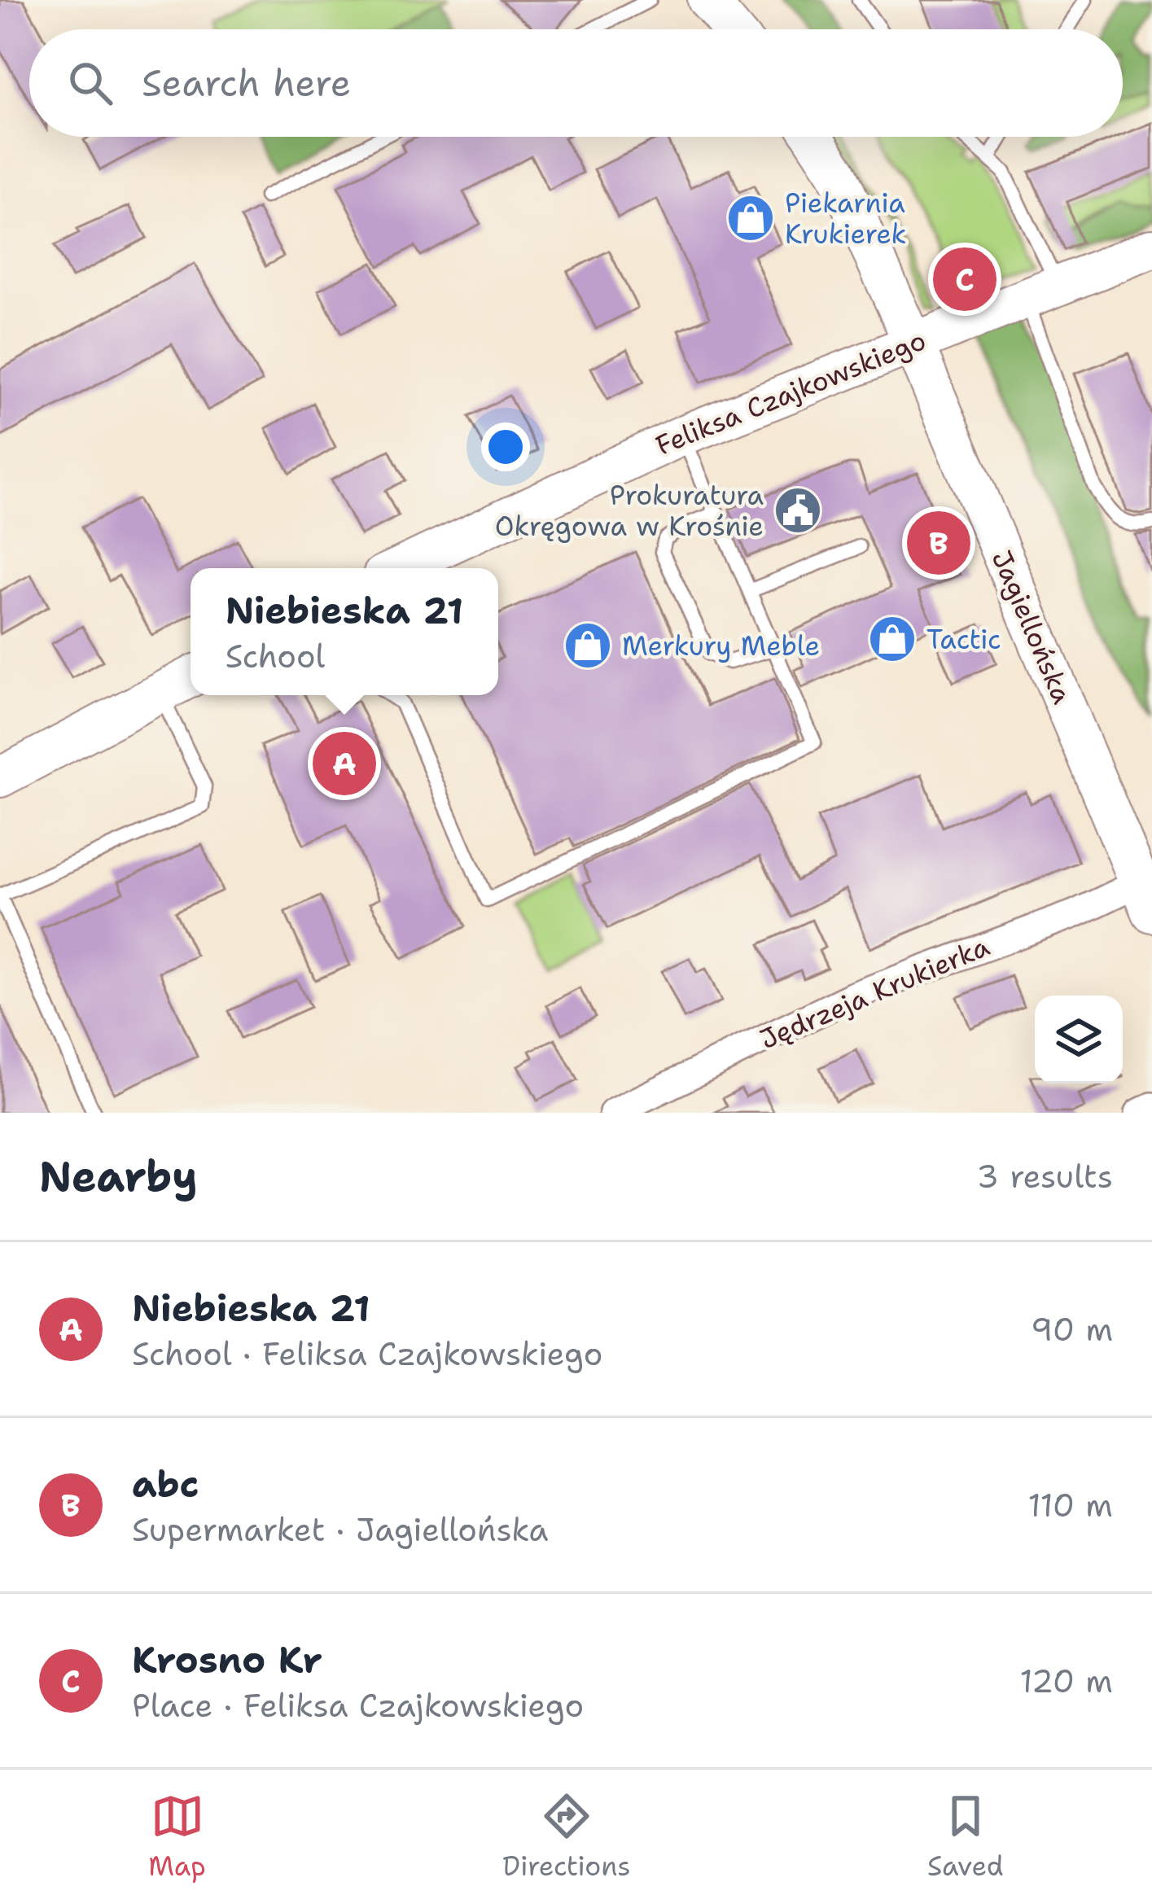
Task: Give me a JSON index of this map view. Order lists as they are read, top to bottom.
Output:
{
  "streets": {
    "street": ["Feliksa Czajkowskiego", "Jagiellońska", "Jędrzeja Krukierka"]
  },
  "crossings": [
    ["Feliksa Czajkowskiego", "Jagiellońska"],
    ["Jagiellońska", "Jędrzeja Krukierka"]
  ],
  "places": {
    "shop": ["Piekarnia Krukierek", "Tactic", "Merkury Meble"],
    "public building": ["Prokuratura Okręgowa w Krośnie"]
  },
  "page": {
    "search": "Search here",
    "pins": ["C", "B", "A"],
    "popup": ["Niebieska 21", "School"],
    "heading": ["Nearby", "3 results"],
    "list": [
      {
        "mark": "A",
        "name": "Niebieska 21",
        "note": "School · Feliksa Czajkowskiego",
        "value": "90 m"
      },
      {
        "mark": "B",
        "name": "abc",
        "note": "Supermarket · Jagiellońska",
        "value": "110 m"
      },
      {
        "mark": "C",
        "name": "Krosno Kr",
        "note": "Place · Feliksa Czajkowskiego",
        "value": "120 m"
      }
    ],
    "nav": ["Map", "Directions", "Saved"]
  }
}
